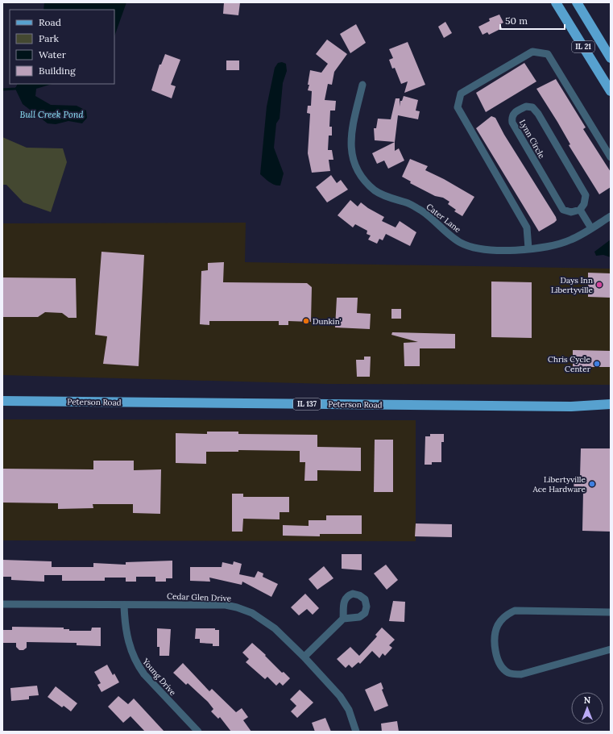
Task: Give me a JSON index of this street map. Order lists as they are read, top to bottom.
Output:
{
  "streets": {
    "main road": ["IL 21", "Peterson Road", "IL 137"],
    "street": [
      "Lynn Circle",
      "Cater Lane",
      "Cedar Glen Drive",
      "Young Drive"
    ]
  },
  "crossings": [
    ["Cedar Glen Drive", "Young Drive"]
  ],
  "water": ["Bull Creek Pond"],
  "places": [
    "Days Inn Libertyville",
    "Dunkin'",
    "Chris Cycle Center",
    "Libertyville Ace Hardware"
  ],
  "legend": [
    "Road",
    "Park",
    "Water",
    "Building"
  ],
  "scale_bar": "50 m",
  "north": "top"
}
